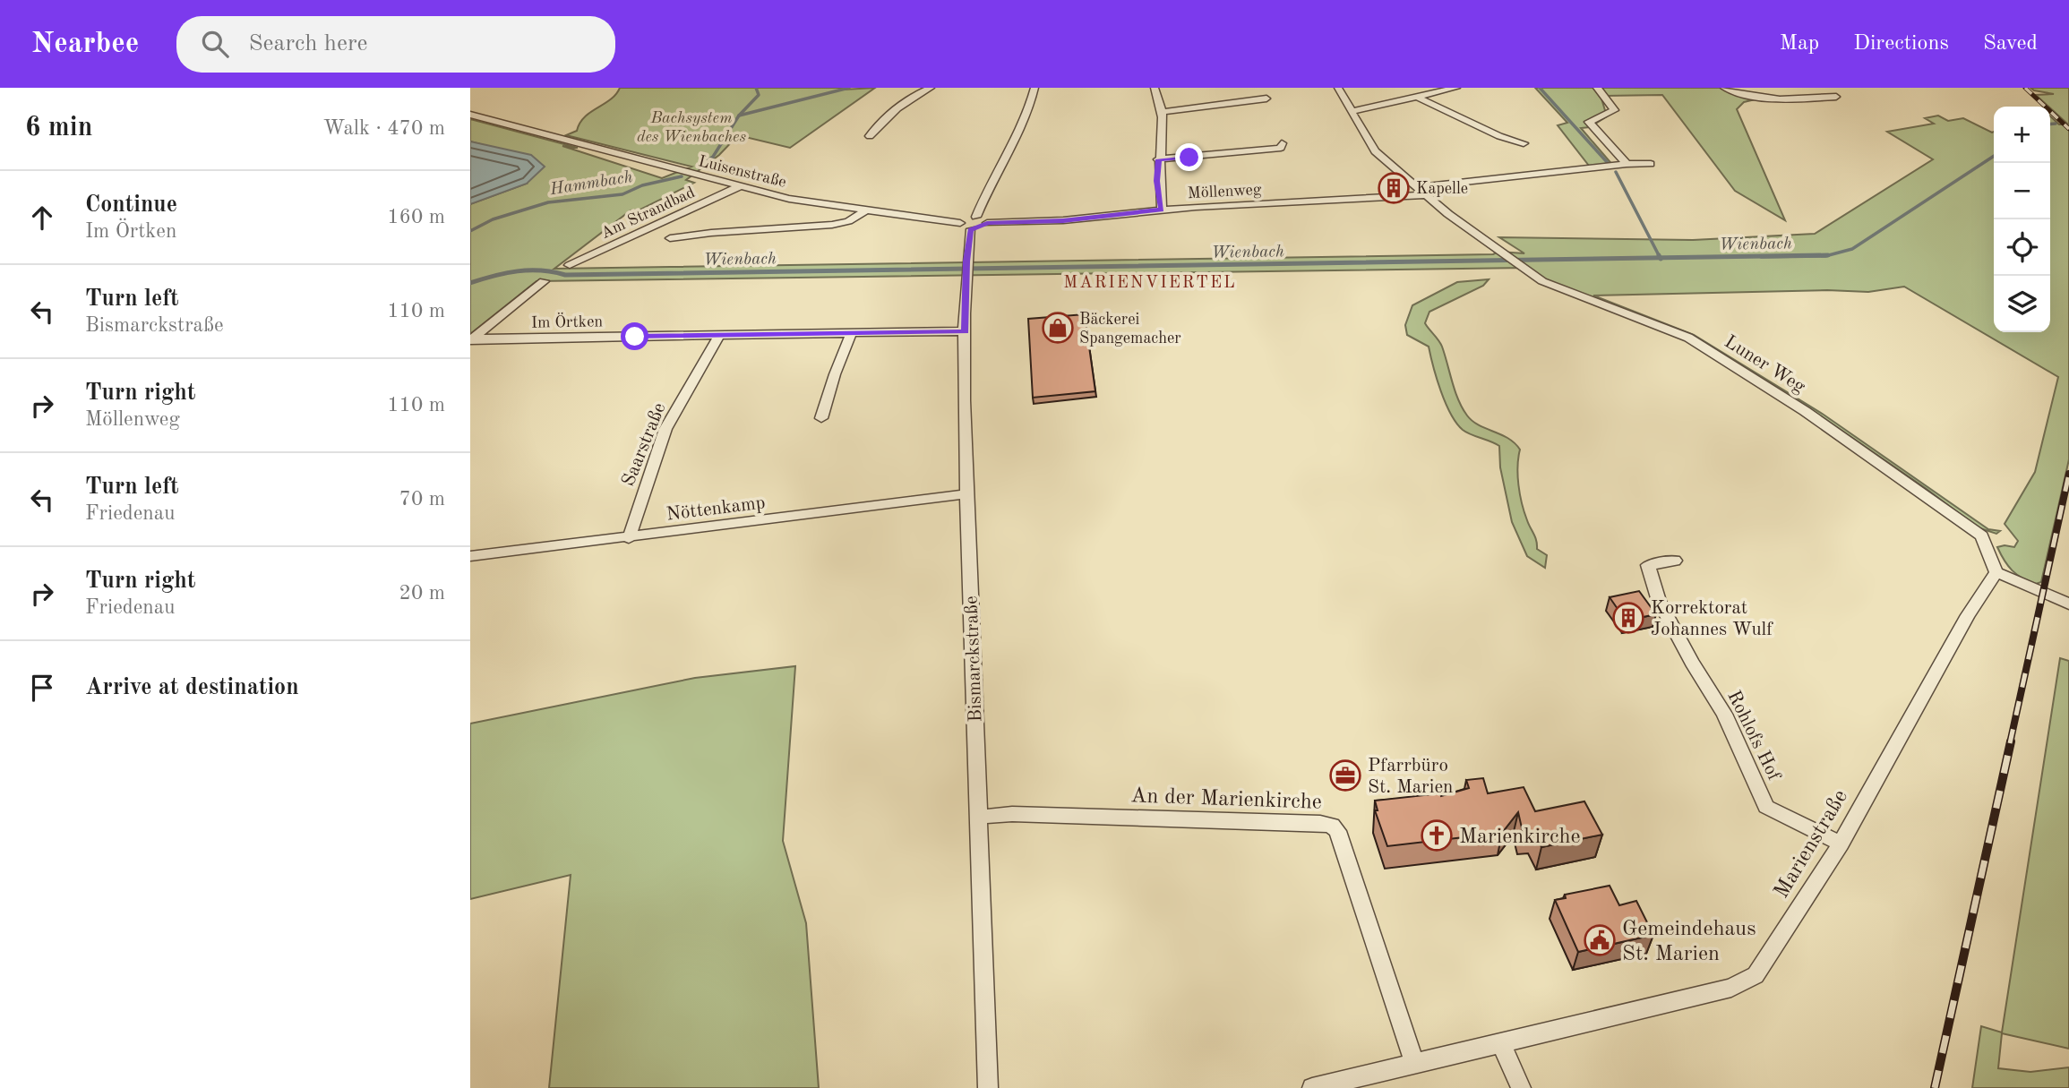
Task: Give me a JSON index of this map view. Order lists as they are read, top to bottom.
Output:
{
  "streets": {
    "street": [
      "Luisenstraße",
      "Möllenweg",
      "Am Strandbad",
      "Im Örtken",
      "Luner Weg",
      "Saarstraße",
      "Nöttenkamp",
      "Bismarckstraße",
      "Rohlofs Hof",
      "An der Marienkirche",
      "Marienstraße"
    ]
  },
  "crossings": [
    ["Luisenstraße", "Am Strandbad"],
    ["Möllenweg", "Luner Weg"],
    ["Im Örtken", "Saarstraße"],
    ["Im Örtken", "Bismarckstraße"],
    ["Luner Weg", "Marienstraße"],
    ["Saarstraße", "Nöttenkamp"],
    ["Nöttenkamp", "Bismarckstraße"],
    ["Bismarckstraße", "An der Marienkirche"],
    ["Rohlofs Hof", "Marienstraße"],
    ["An der Marienkirche", "Marienstraße"]
  ],
  "districts": ["MARIENVIERTEL"],
  "water": ["Hammbach", "Wienbach"],
  "parks": ["Bachsystem des Wienbaches"],
  "places": {
    "building": ["Kapelle", "Korrektorat Johannes Wulf"],
    "shop": ["Bäckerei Spangemacher"],
    "office": ["Pfarrbüro St. Marien"],
    "church": ["Marienkirche"],
    "public building": ["Gemeindehaus St. Marien"]
  },
  "page": {
    "header": "Nearbee",
    "search": "Search here",
    "nav": ["Map", "Directions", "Saved"],
    "heading": ["6 min", "Walk · 470 m"],
    "map_buttons": ["+", "−"],
    "list": [
      ["Continue", "Im Örtken", "160 m"],
      ["Turn left", "Bismarckstraße", "110 m"],
      ["Turn right", "Möllenweg", "110 m"],
      ["Turn left", "Friedenau", "70 m"],
      ["Turn right", "Friedenau", "20 m"],
      "Arrive at destination"
    ]
  }
}
